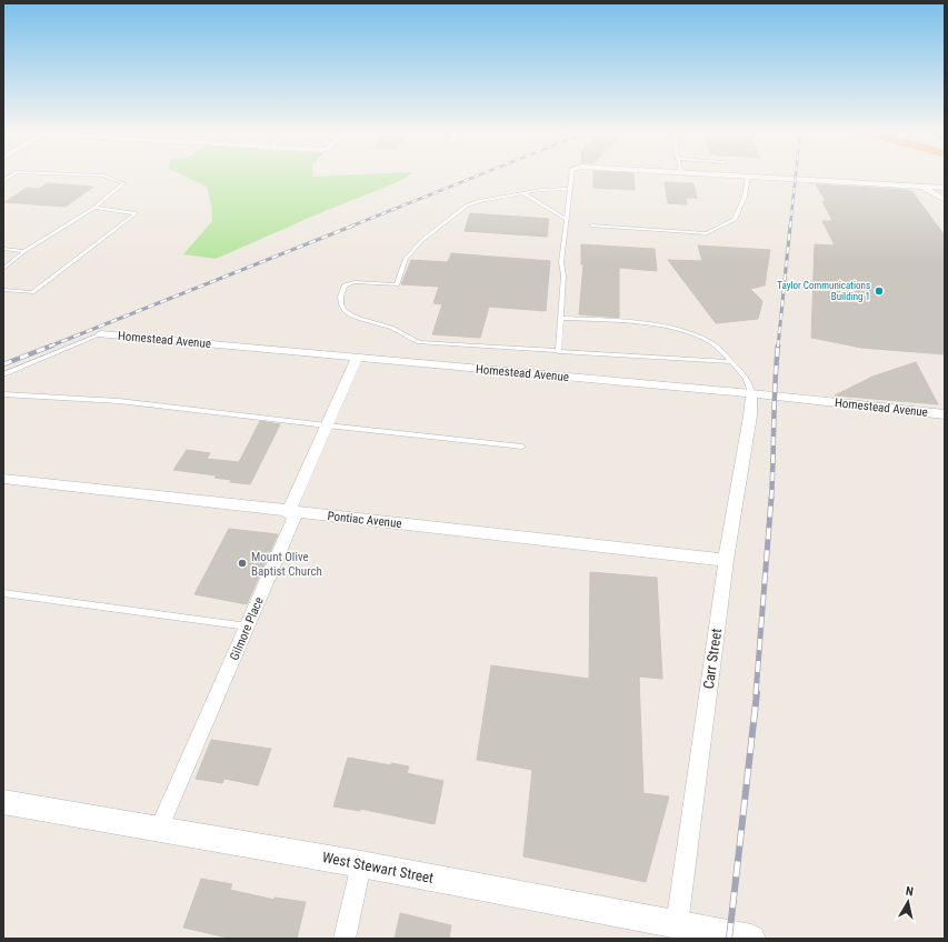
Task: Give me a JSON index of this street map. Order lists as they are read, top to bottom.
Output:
{
  "streets": {
    "street": [
      "Homestead Avenue",
      "Pontiac Avenue",
      "Gilmore Place",
      "Carr Street",
      "West Stewart Street"
    ]
  },
  "crossings": [
    ["Homestead Avenue", "Gilmore Place"],
    ["Homestead Avenue", "Carr Street"],
    ["Pontiac Avenue", "Gilmore Place"],
    ["Pontiac Avenue", "Carr Street"],
    ["Gilmore Place", "West Stewart Street"],
    ["Carr Street", "West Stewart Street"]
  ],
  "places": ["Taylor Communications Building 1", "Mount Olive Baptist Church"],
  "north": "top"
}
